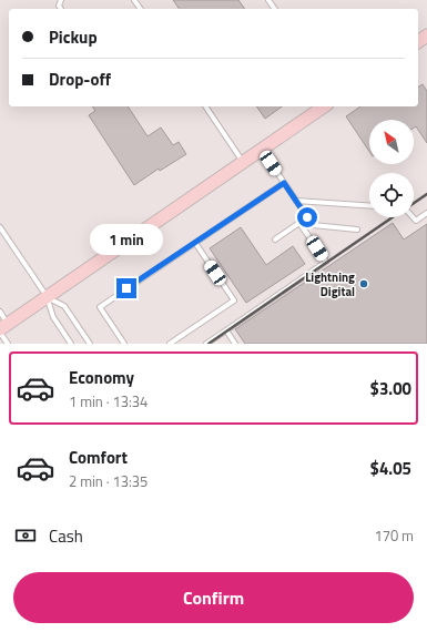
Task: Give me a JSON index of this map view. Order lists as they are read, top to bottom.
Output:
{
  "places": ["Lightning Digital"],
  "north": "top left",
  "page": {
    "banner": ["Pickup", "Drop-off"],
    "bubble": "1 min",
    "list": [
      {
        "name": "Economy",
        "note": "1 min · 13:34",
        "value": "$3.00"
      },
      {
        "name": "Comfort",
        "note": "2 min · 13:35",
        "value": "$4.05"
      }
    ],
    "pay": ["Cash", "170 m"],
    "buttons": "Confirm"
  }
}
